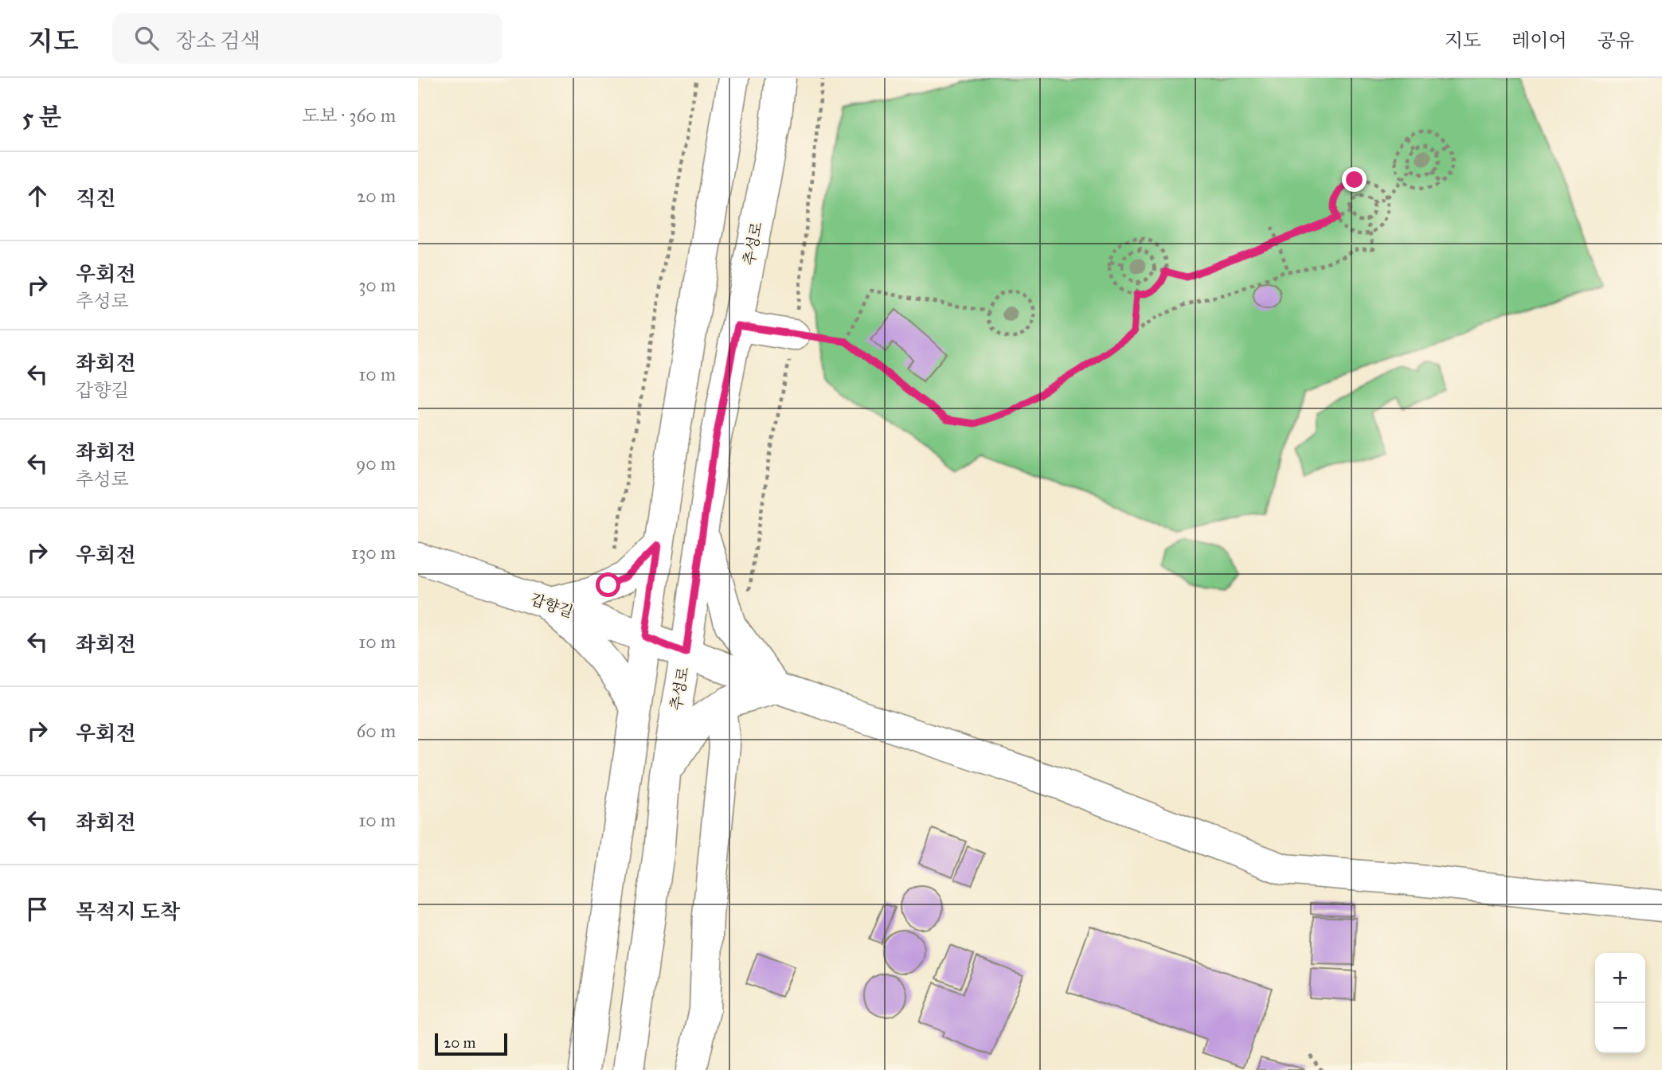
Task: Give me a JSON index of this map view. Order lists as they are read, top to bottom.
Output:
{
  "streets": {
    "main road": ["추성로", "갑향길"]
  },
  "crossings": [
    ["추성로", "갑향길"]
  ],
  "scale_bar": "20 m",
  "page": {
    "header": "지도",
    "search": "장소 검색",
    "nav": ["지도", "레이어", "공유"],
    "heading": ["5 분", "도보 · 360 m"],
    "list": [
      ["직진", "20 m"],
      ["우회전", "추성로", "30 m"],
      ["좌회전", "갑향길", "10 m"],
      ["좌회전", "추성로", "90 m"],
      ["우회전", "130 m"],
      ["좌회전", "10 m"],
      ["우회전", "60 m"],
      ["좌회전", "10 m"],
      "목적지 도착"
    ],
    "map_buttons": ["+", "−"],
    "scale": "20 m"
  }
}
